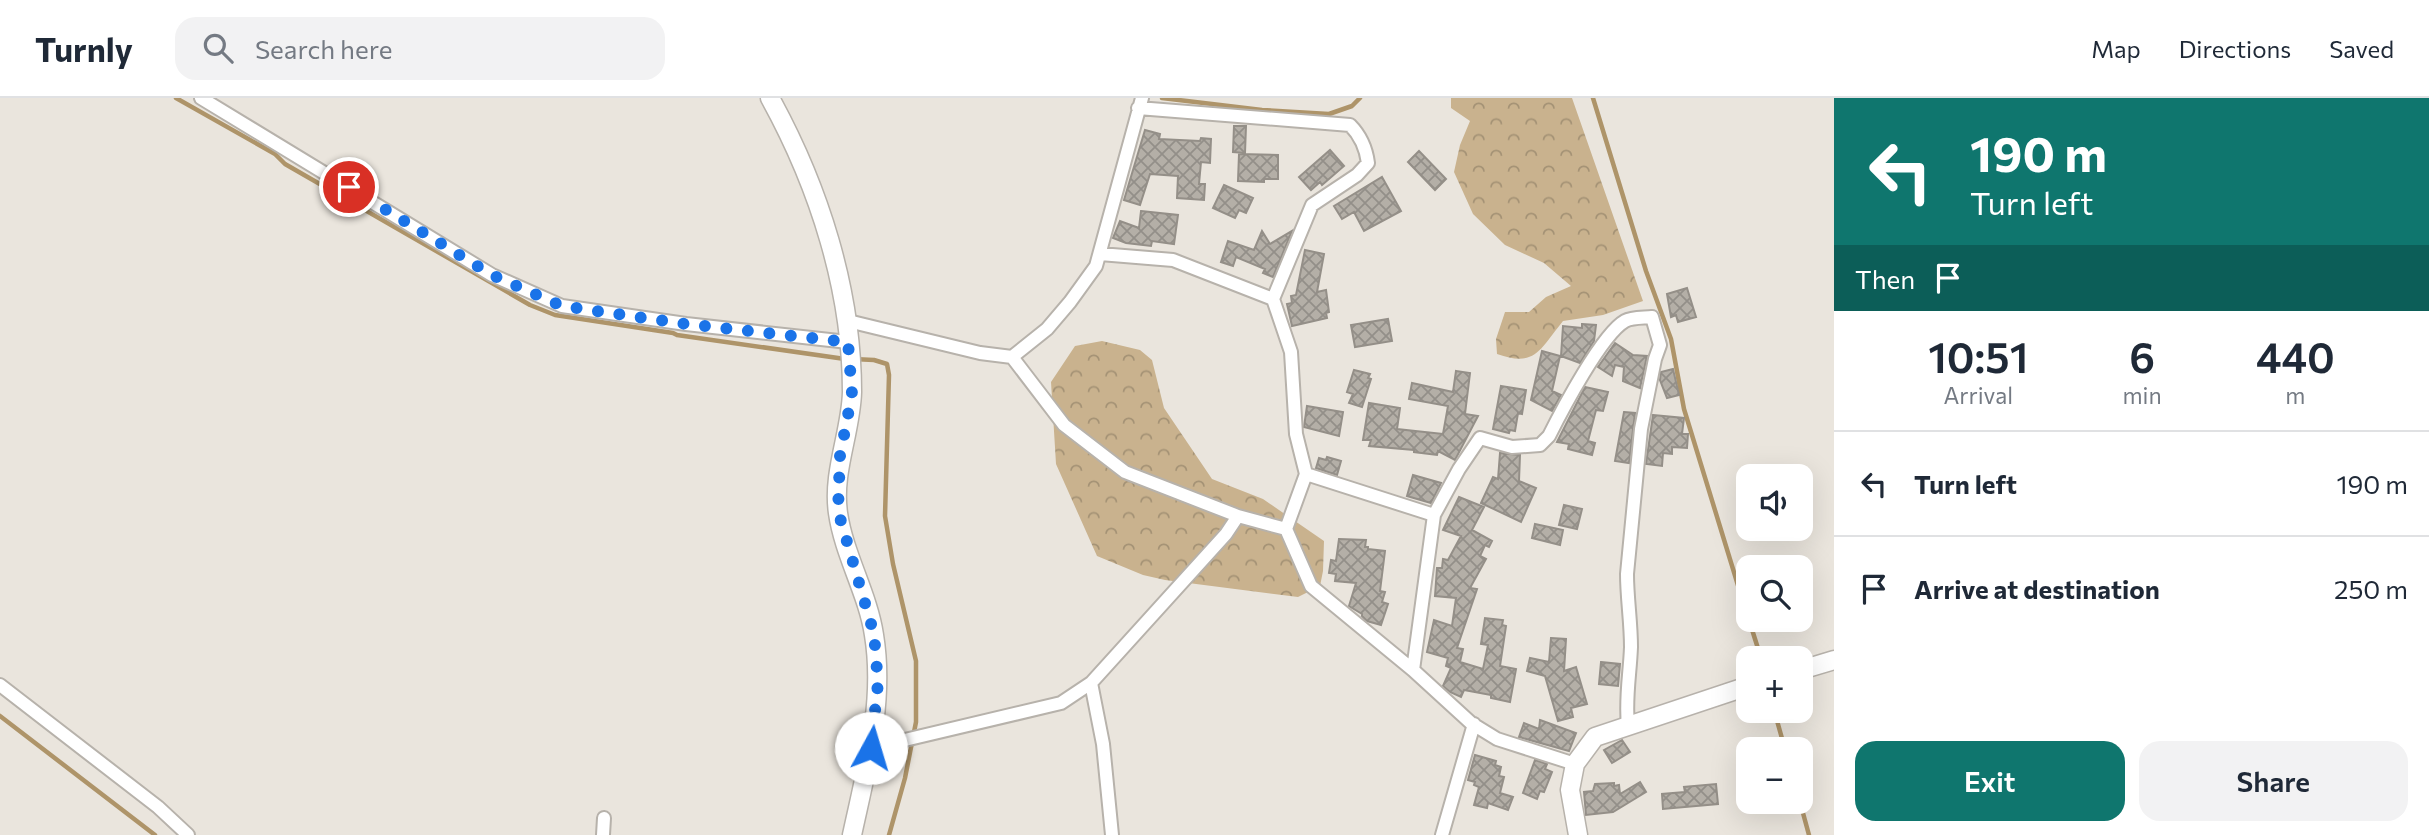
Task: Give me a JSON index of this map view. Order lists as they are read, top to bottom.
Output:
{
  "page": {
    "header": "Turnly",
    "search": "Search here",
    "nav": ["Map", "Directions", "Saved"],
    "turn": ["190 m", "Turn left"],
    "then": "Then",
    "eta": [
      "10:51",
      "Arrival",
      "6",
      "min",
      "440",
      "m"
    ],
    "list": [
      {
        "name": "Turn left",
        "value": "190 m"
      },
      {
        "name": "Arrive at destination",
        "value": "250 m"
      }
    ],
    "map_buttons": ["+", "−"],
    "buttons": ["Exit", "Share"]
  }
}
